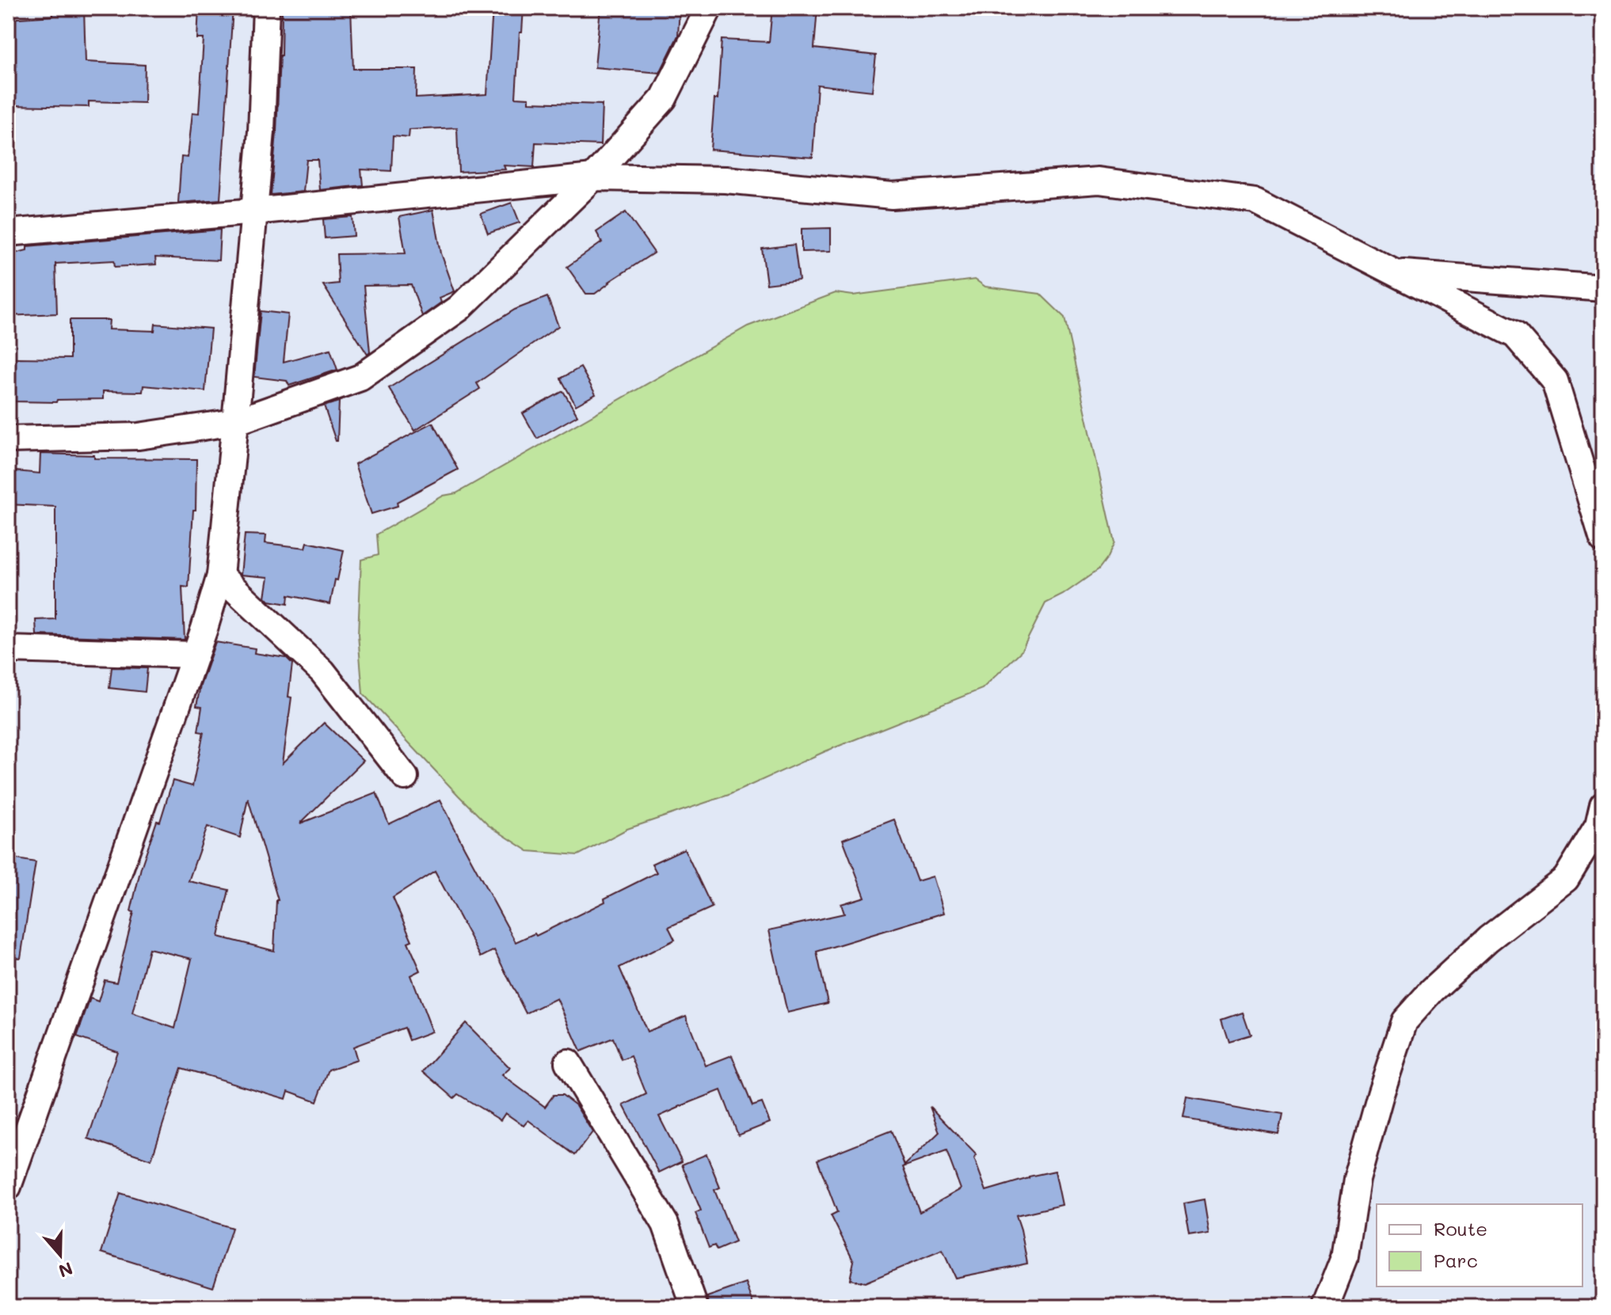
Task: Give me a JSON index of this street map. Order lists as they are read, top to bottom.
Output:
{
  "legend": ["Route", "Parc"],
  "north": "bottom"
}
